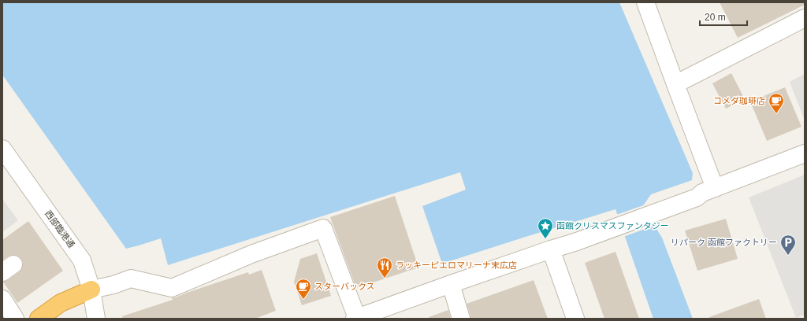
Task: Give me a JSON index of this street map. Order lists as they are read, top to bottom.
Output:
{
  "streets": {
    "street": ["西部臨港通"]
  },
  "places": {
    "cafe": ["コメダ珈琲店", "スターバックス"],
    "place": ["函館クリスマスファンタジー"],
    "parking": ["リパーク 函館ファクトリー"],
    "restaurant": ["ラッキーピエロマリーナ末広店"]
  },
  "scale_bar": "20 m"
}
